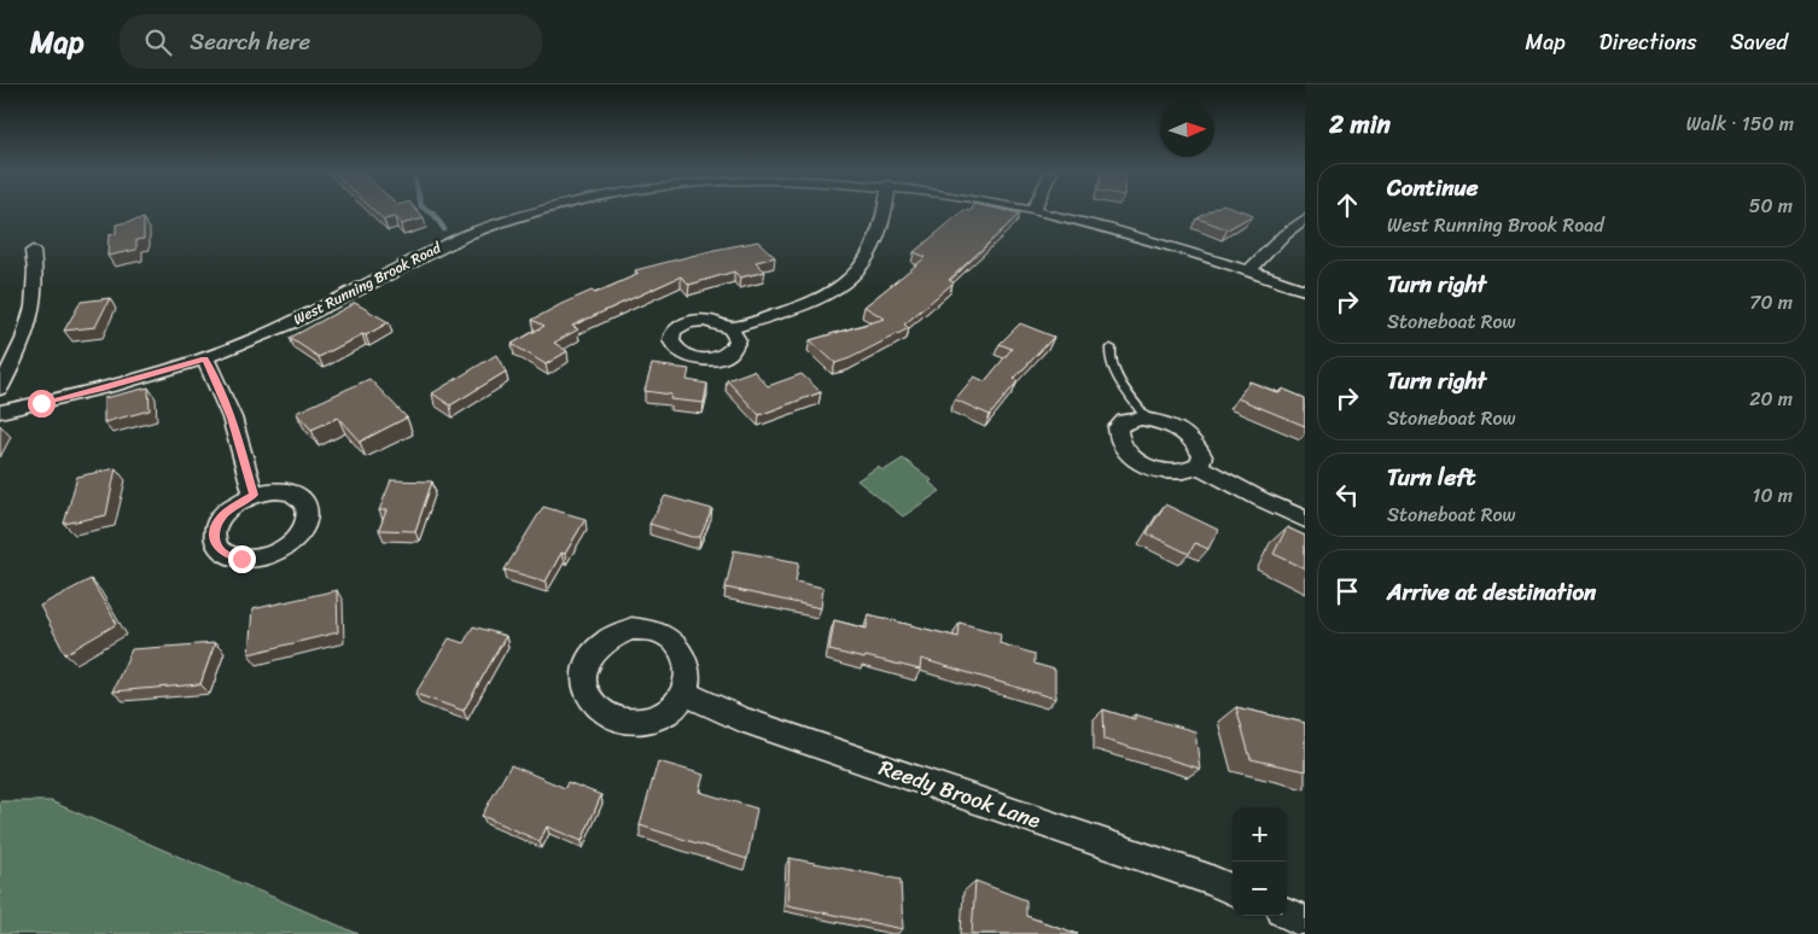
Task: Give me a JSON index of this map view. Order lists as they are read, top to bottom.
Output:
{
  "streets": {
    "street": ["West Running Brook Road", "Reedy Brook Lane"]
  },
  "north": "right",
  "page": {
    "header": "Map",
    "search": "Search here",
    "nav": ["Map", "Directions", "Saved"],
    "heading": ["2 min", "Walk · 150 m"],
    "list": [
      ["Continue", "West Running Brook Road", "50 m"],
      ["Turn right", "Stoneboat Row", "70 m"],
      ["Turn right", "Stoneboat Row", "20 m"],
      ["Turn left", "Stoneboat Row", "10 m"],
      "Arrive at destination"
    ],
    "map_buttons": ["+", "−"]
  }
}
